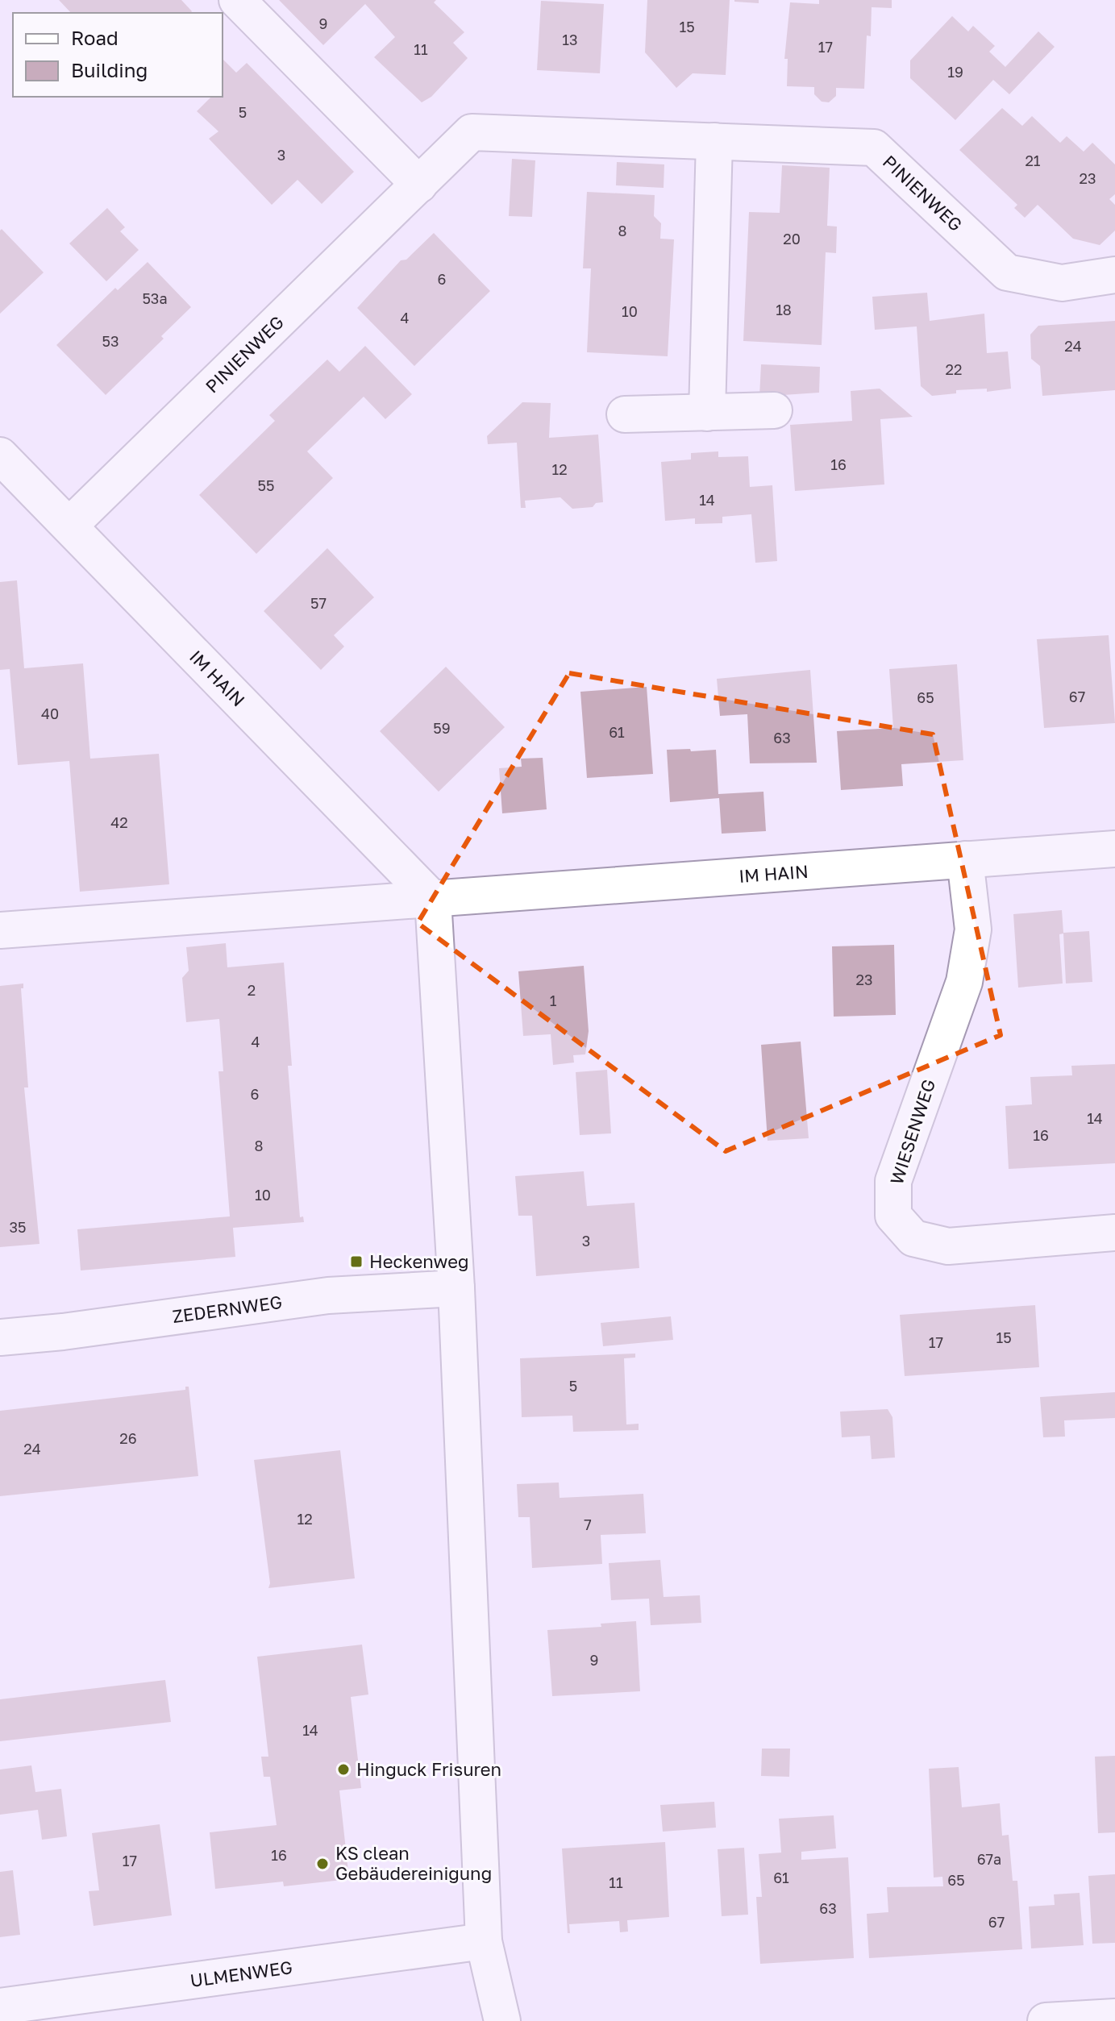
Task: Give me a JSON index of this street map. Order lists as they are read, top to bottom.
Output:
{
  "streets": {
    "street": [
      "PINIENWEG",
      "IM HAIN",
      "WIESENWEG",
      "ZEDERNWEG",
      "ULMENWEG"
    ]
  },
  "crossings": [
    ["PINIENWEG", "IM HAIN"],
    ["IM HAIN", "WIESENWEG"]
  ],
  "places": {
    "transit": ["Heckenweg"],
    "other": ["Hinguck Frisuren", "KS clean Gebäudereinigung"]
  },
  "house_numbers": [
    "9",
    "15",
    "13",
    "17",
    "11",
    "19",
    "5",
    "3",
    "21",
    "23",
    "8",
    "20",
    "6",
    "53a",
    "18",
    "10",
    "4",
    "53",
    "24",
    "22",
    "16",
    "12",
    "55",
    "14",
    "57",
    "67",
    "65",
    "40",
    "59",
    "61",
    "63",
    "42",
    "23",
    "2",
    "1",
    "4",
    "6",
    "14",
    "16",
    "8",
    "10",
    "35",
    "3",
    "15",
    "17",
    "5",
    "26",
    "24",
    "12",
    "7",
    "9",
    "14",
    "16",
    "67a",
    "17",
    "61",
    "65",
    "11",
    "63",
    "67"
  ],
  "legend": ["Road", "Building"]
}
